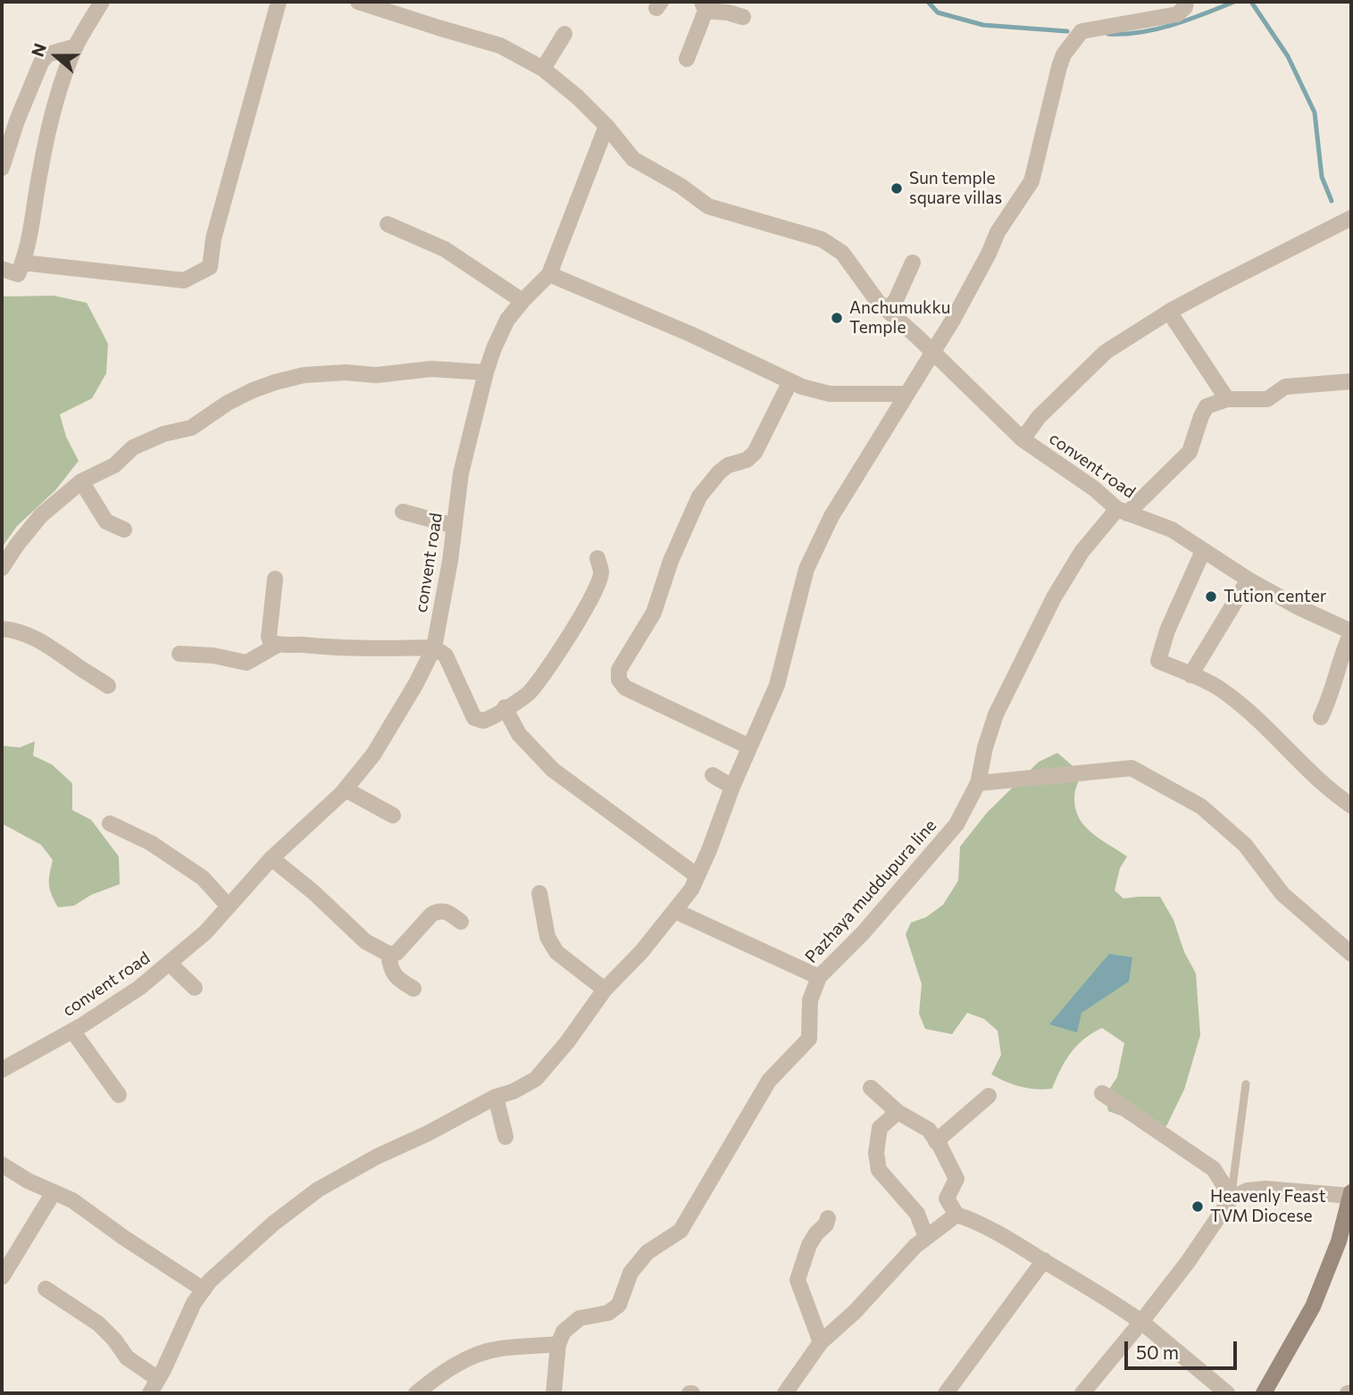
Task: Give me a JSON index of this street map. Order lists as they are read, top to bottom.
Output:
{
  "streets": {
    "street": ["convent road", "Pazhaya muddupura line"]
  },
  "crossings": [
    ["convent road", "Pazhaya muddupura line"]
  ],
  "places": [
    "Sun temple square villas",
    "Anchumukku Temple",
    "Tution center",
    "Heavenly Feast TVM Diocese"
  ],
  "scale_bar": "50 m",
  "north": "left"
}
